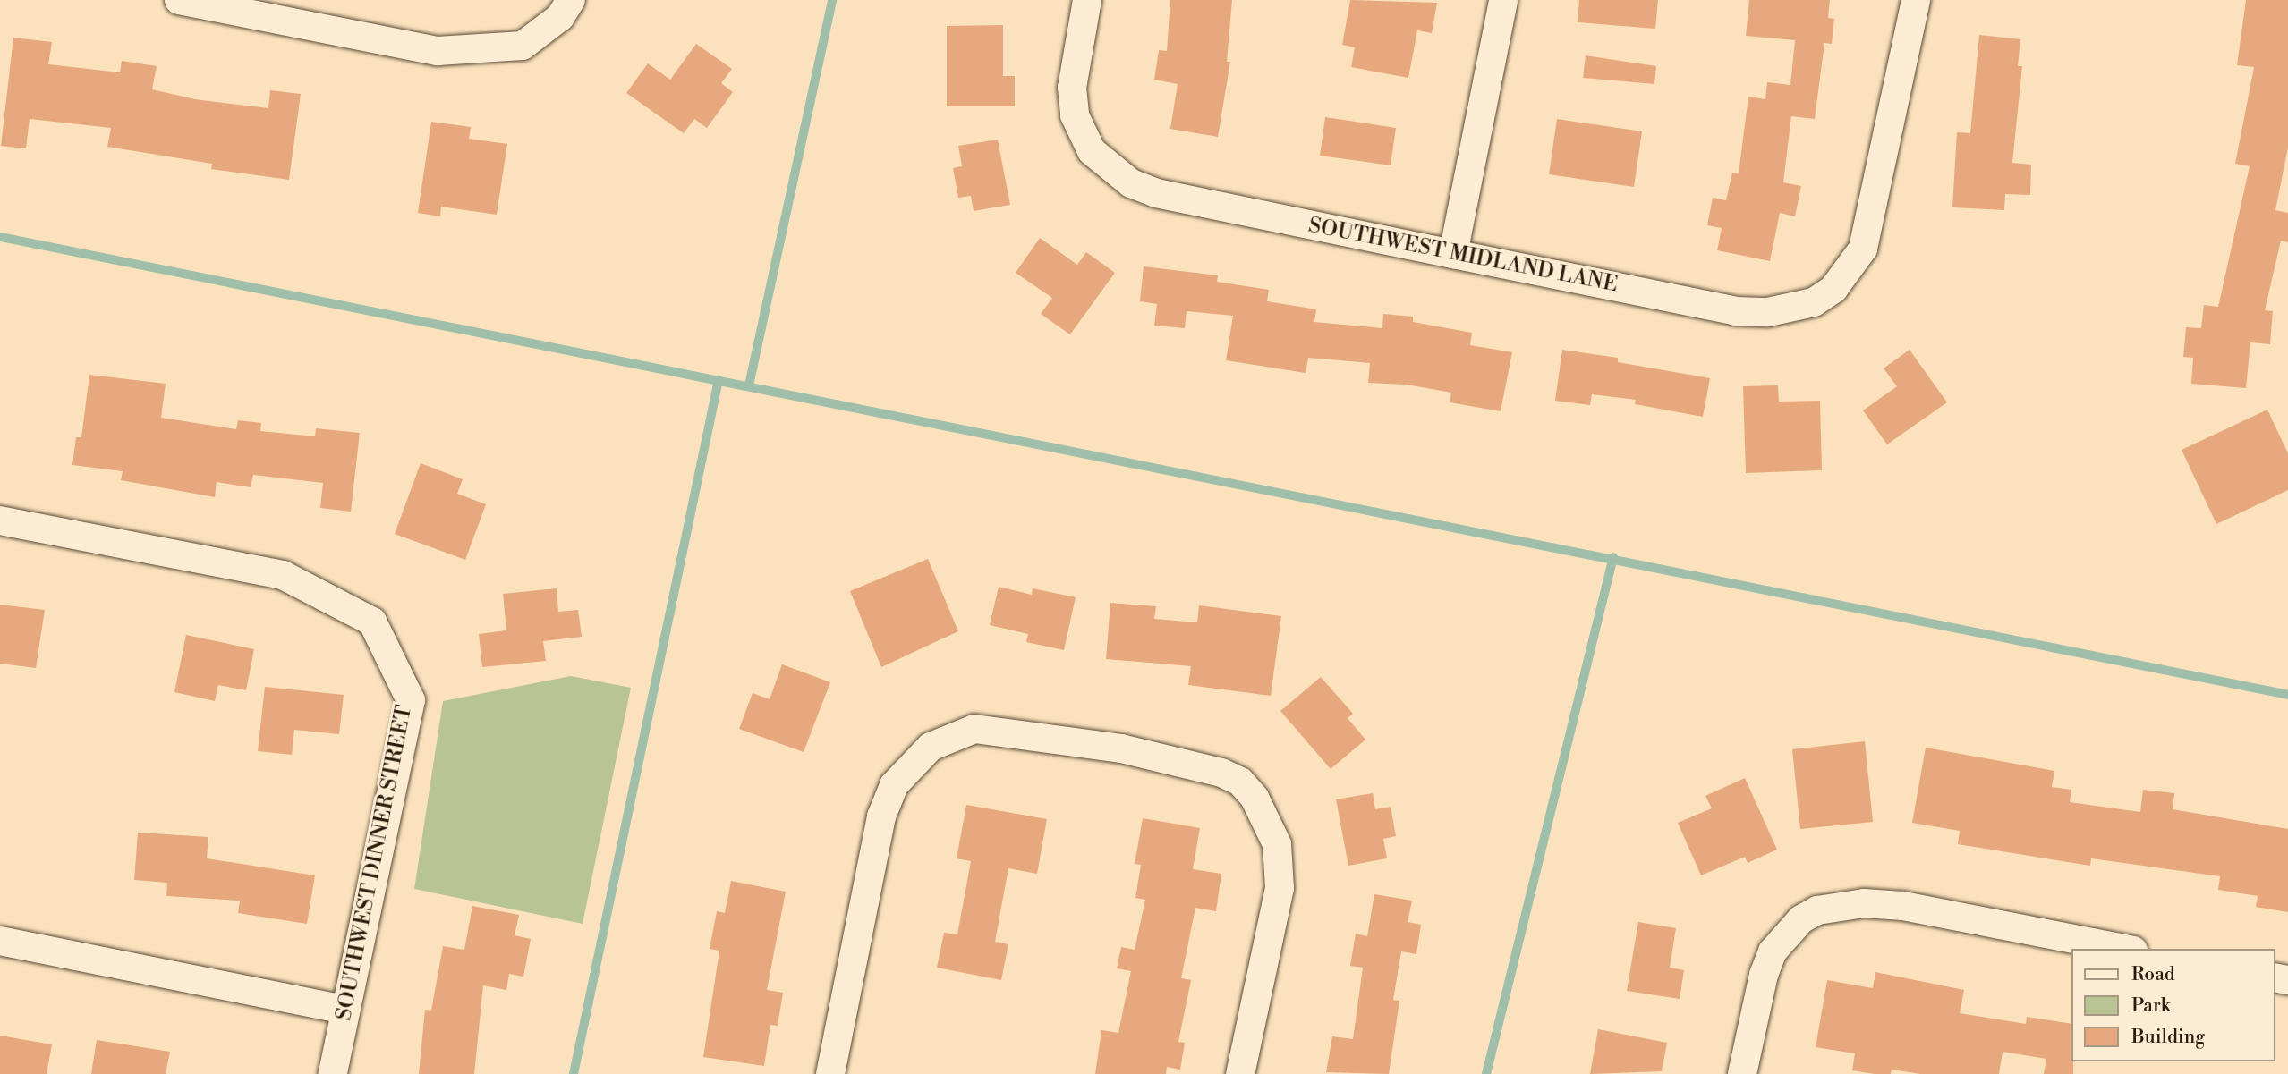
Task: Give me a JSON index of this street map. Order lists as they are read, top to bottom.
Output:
{
  "streets": {
    "street": ["SOUTHWEST MIDLAND LANE", "SOUTHWEST DINNER STREET"]
  },
  "legend": ["Road", "Park", "Building"]
}
